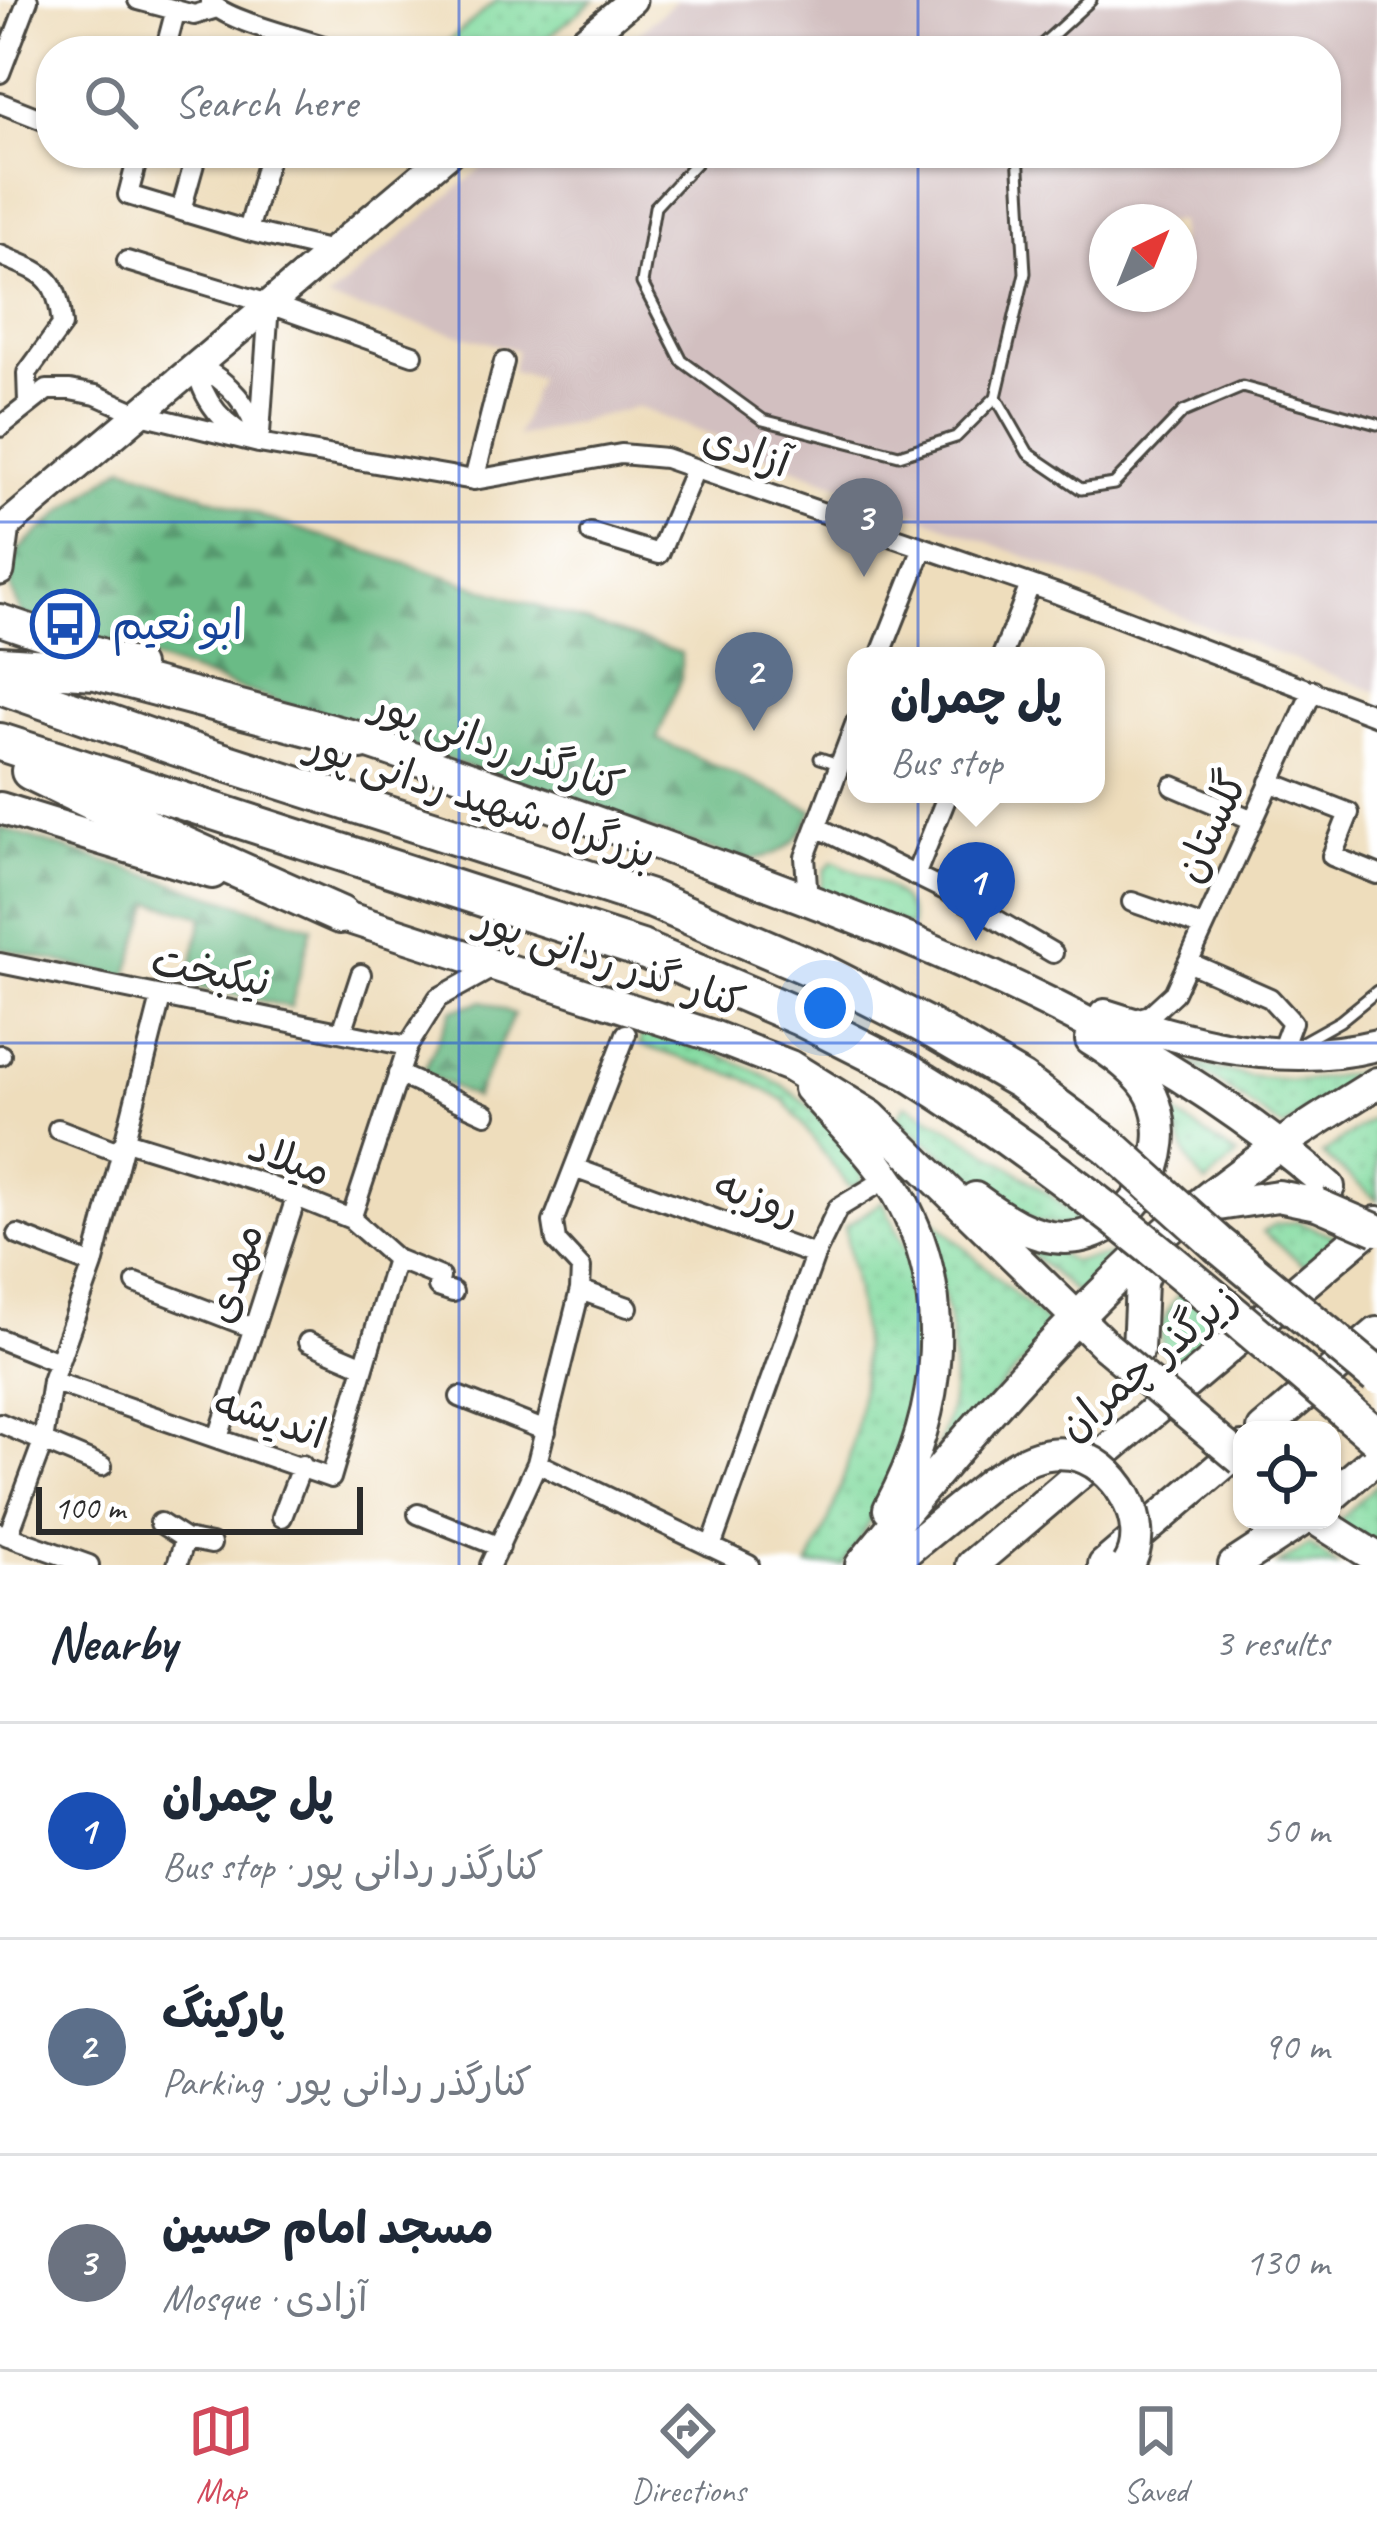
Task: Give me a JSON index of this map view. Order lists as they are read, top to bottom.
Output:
{
  "streets": {
    "highway": ["بزرگراه شهید ردانی پور"],
    "main road": ["کنارگذر ردانی پور", "کنار گذر ردانی پور", "زیرگذر چمران"],
    "street": [
      "آزادی",
      "گلستان",
      "نیکبخت",
      "میلاد",
      "روزبه",
      "مهدی",
      "اندیشه"
    ]
  },
  "crossings": [
    ["آزادی", "گلستان"],
    ["کنار گذر ردانی پور", "میلاد"],
    ["نیکبخت", "میلاد"],
    ["میلاد", "مهدی"],
    ["مهدی", "اندیشه"]
  ],
  "places": {
    "bus stop": ["ابو نعیم"]
  },
  "scale_bar": "100 m",
  "north": "top right",
  "page": {
    "search": "Search here",
    "pins": ["3", "2", "1"],
    "popup": ["پل چمران", "Bus stop"],
    "scale": "100 m",
    "heading": ["Nearby", "3 results"],
    "list": [
      {
        "mark": "1",
        "name": "پل چمران",
        "note": "Bus stop · کنارگذر ردانی پور",
        "value": "50 m"
      },
      {
        "mark": "2",
        "name": "پارکینگ",
        "note": "Parking · کنارگذر ردانی پور",
        "value": "90 m"
      },
      {
        "mark": "3",
        "name": "مسجد امام حسین",
        "note": "Mosque · آزادی",
        "value": "130 m"
      }
    ],
    "nav": ["Map", "Directions", "Saved"]
  }
}
